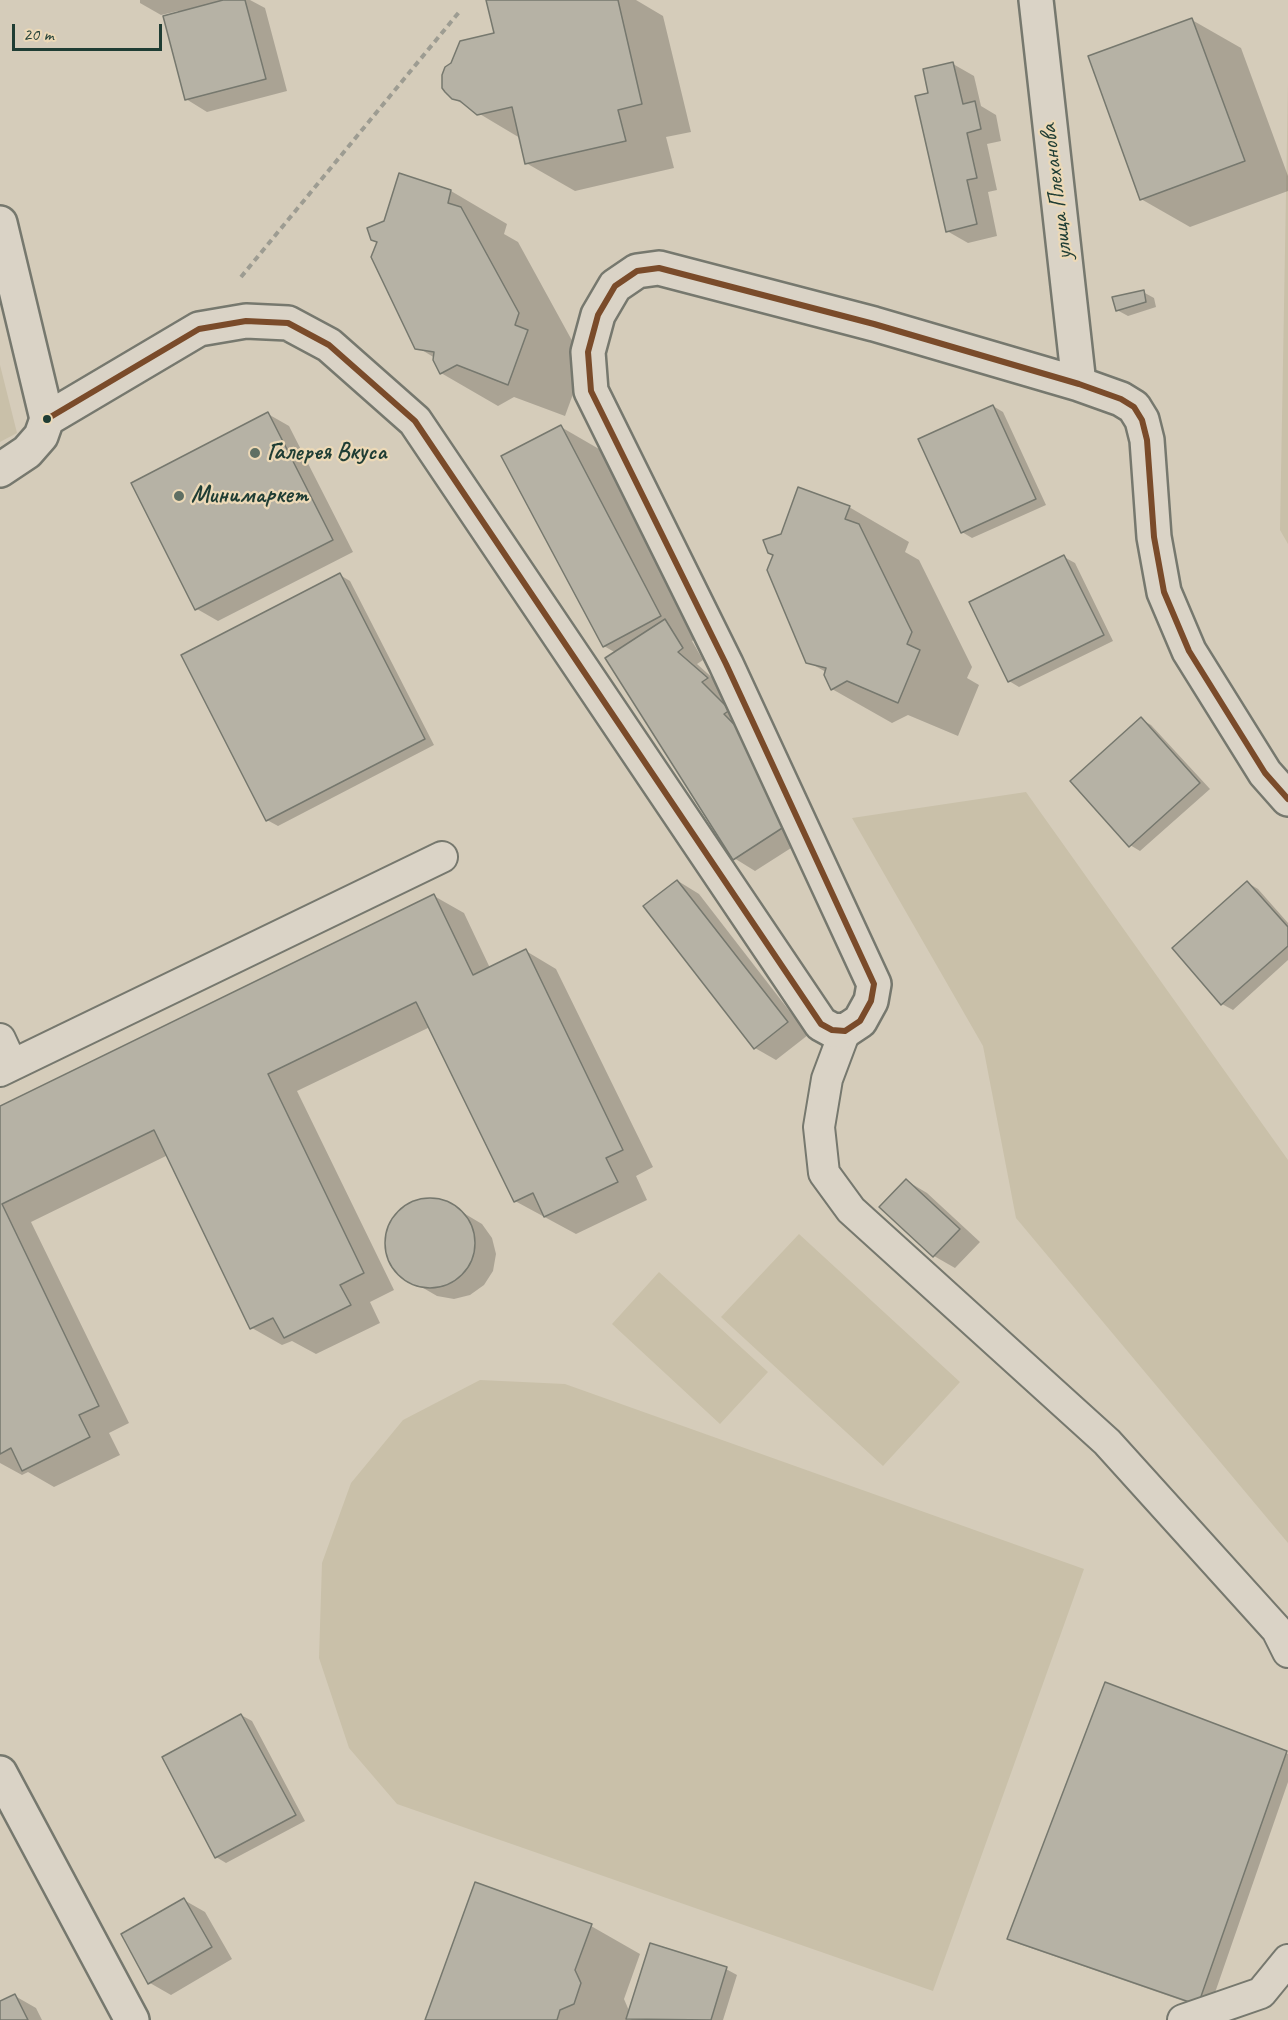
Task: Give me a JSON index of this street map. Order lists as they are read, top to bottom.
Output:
{
  "streets": {
    "street": ["улица Плеханова"]
  },
  "places": ["Галерея Вкуса", "Минимаркет"],
  "scale_bar": "20 m"
}
